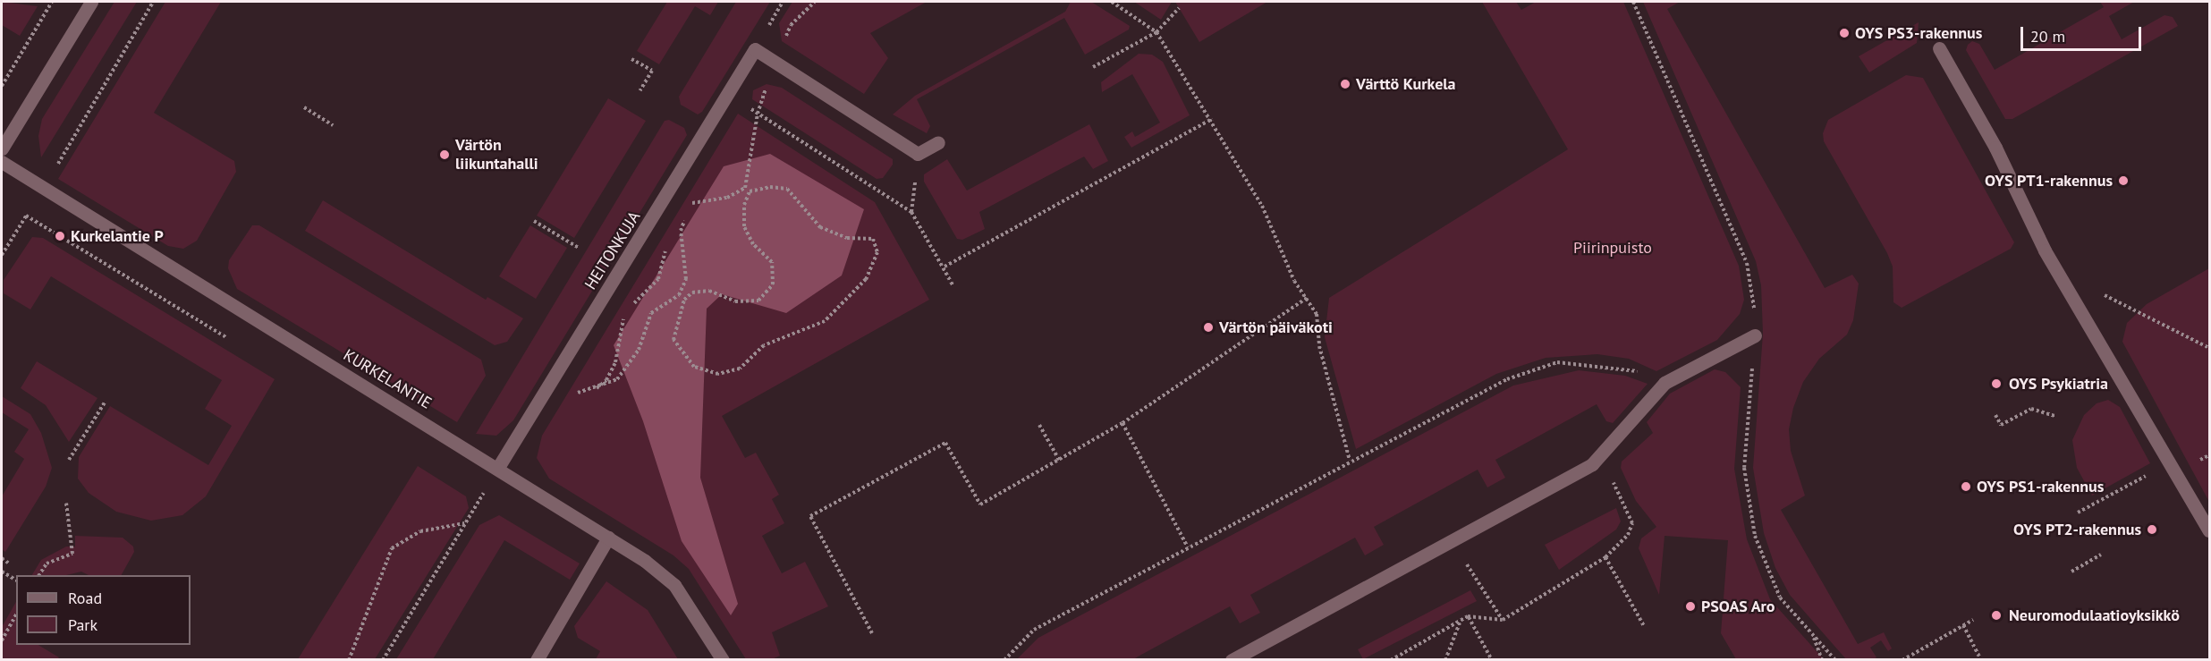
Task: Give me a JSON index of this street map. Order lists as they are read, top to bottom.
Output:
{
  "streets": {
    "street": ["HEITONKUJA", "KURKELANTIE"]
  },
  "crossings": [
    ["HEITONKUJA", "KURKELANTIE"]
  ],
  "parks": ["Piirinpuisto"],
  "places": [
    "OYS PS3-rakennus",
    "Värttö Kurkela",
    "Värtön liikuntahalli",
    "OYS PT1-rakennus",
    "Kurkelantie P",
    "Värtön päiväkoti",
    "OYS Psykiatria",
    "OYS PS1-rakennus",
    "OYS PT2-rakennus",
    "PSOAS Aro",
    "Neuromodulaatioyksikkö"
  ],
  "legend": ["Road", "Park"],
  "scale_bar": "20 m"
}
